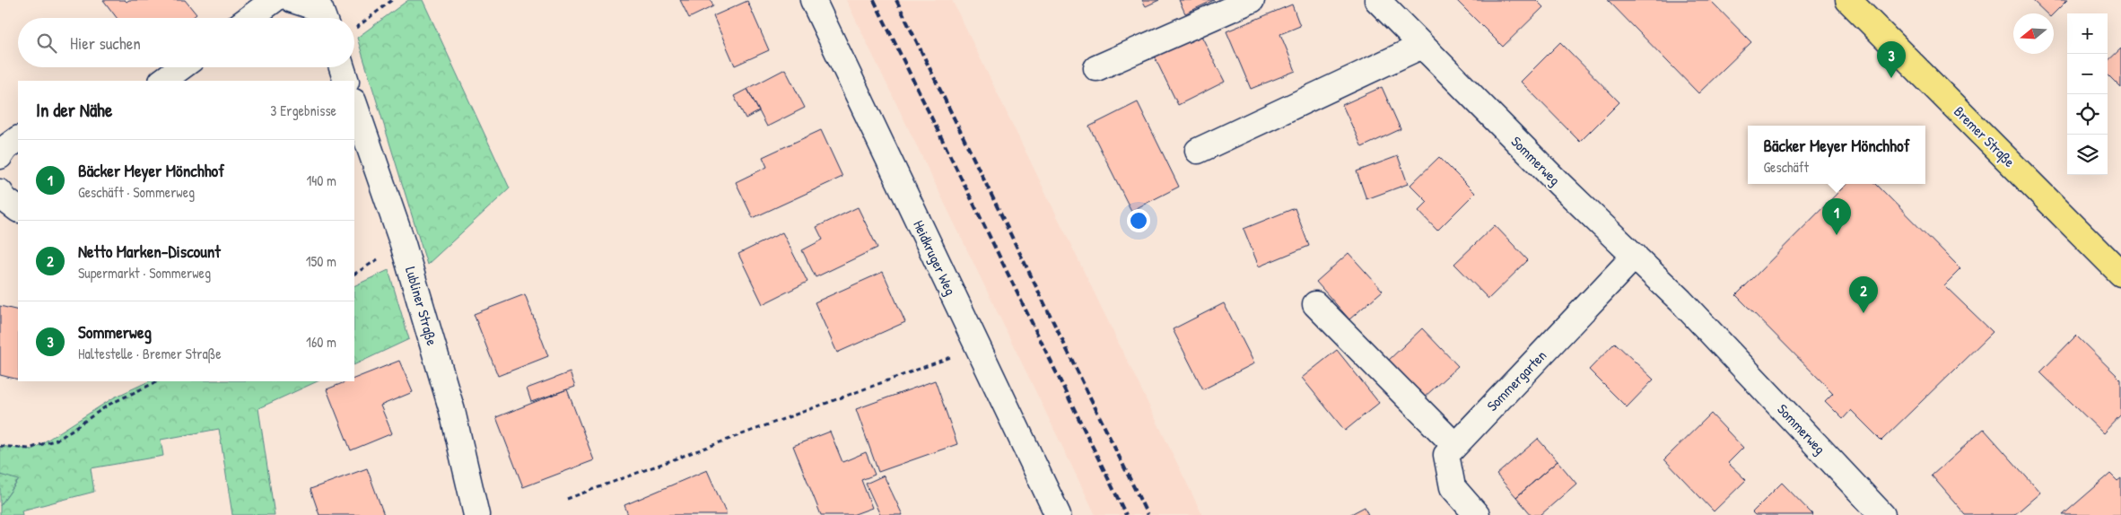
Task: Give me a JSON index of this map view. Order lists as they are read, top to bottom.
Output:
{
  "streets": {
    "main road": ["Bremer Straße"],
    "street": [
      "Sommerweg",
      "Heidkruger Weg",
      "Lubliner Straße",
      "Sommergarten"
    ]
  },
  "crossings": [
    ["Sommerweg", "Sommergarten"]
  ],
  "north": "left",
  "page": {
    "map_buttons": ["+", "−"],
    "search": "Hier suchen",
    "pins": ["3", "1", "2"],
    "heading": ["In der Nähe", "3 Ergebnisse"],
    "popup": ["Bäcker Meyer Mönchhof", "Geschäft"],
    "list": [
      {
        "mark": "1",
        "name": "Bäcker Meyer Mönchhof",
        "note": "Geschäft · Sommerweg",
        "value": "140 m"
      },
      {
        "mark": "2",
        "name": "Netto Marken-Discount",
        "note": "Supermarkt · Sommerweg",
        "value": "150 m"
      },
      {
        "mark": "3",
        "name": "Sommerweg",
        "note": "Haltestelle · Bremer Straße",
        "value": "160 m"
      }
    ]
  }
}
